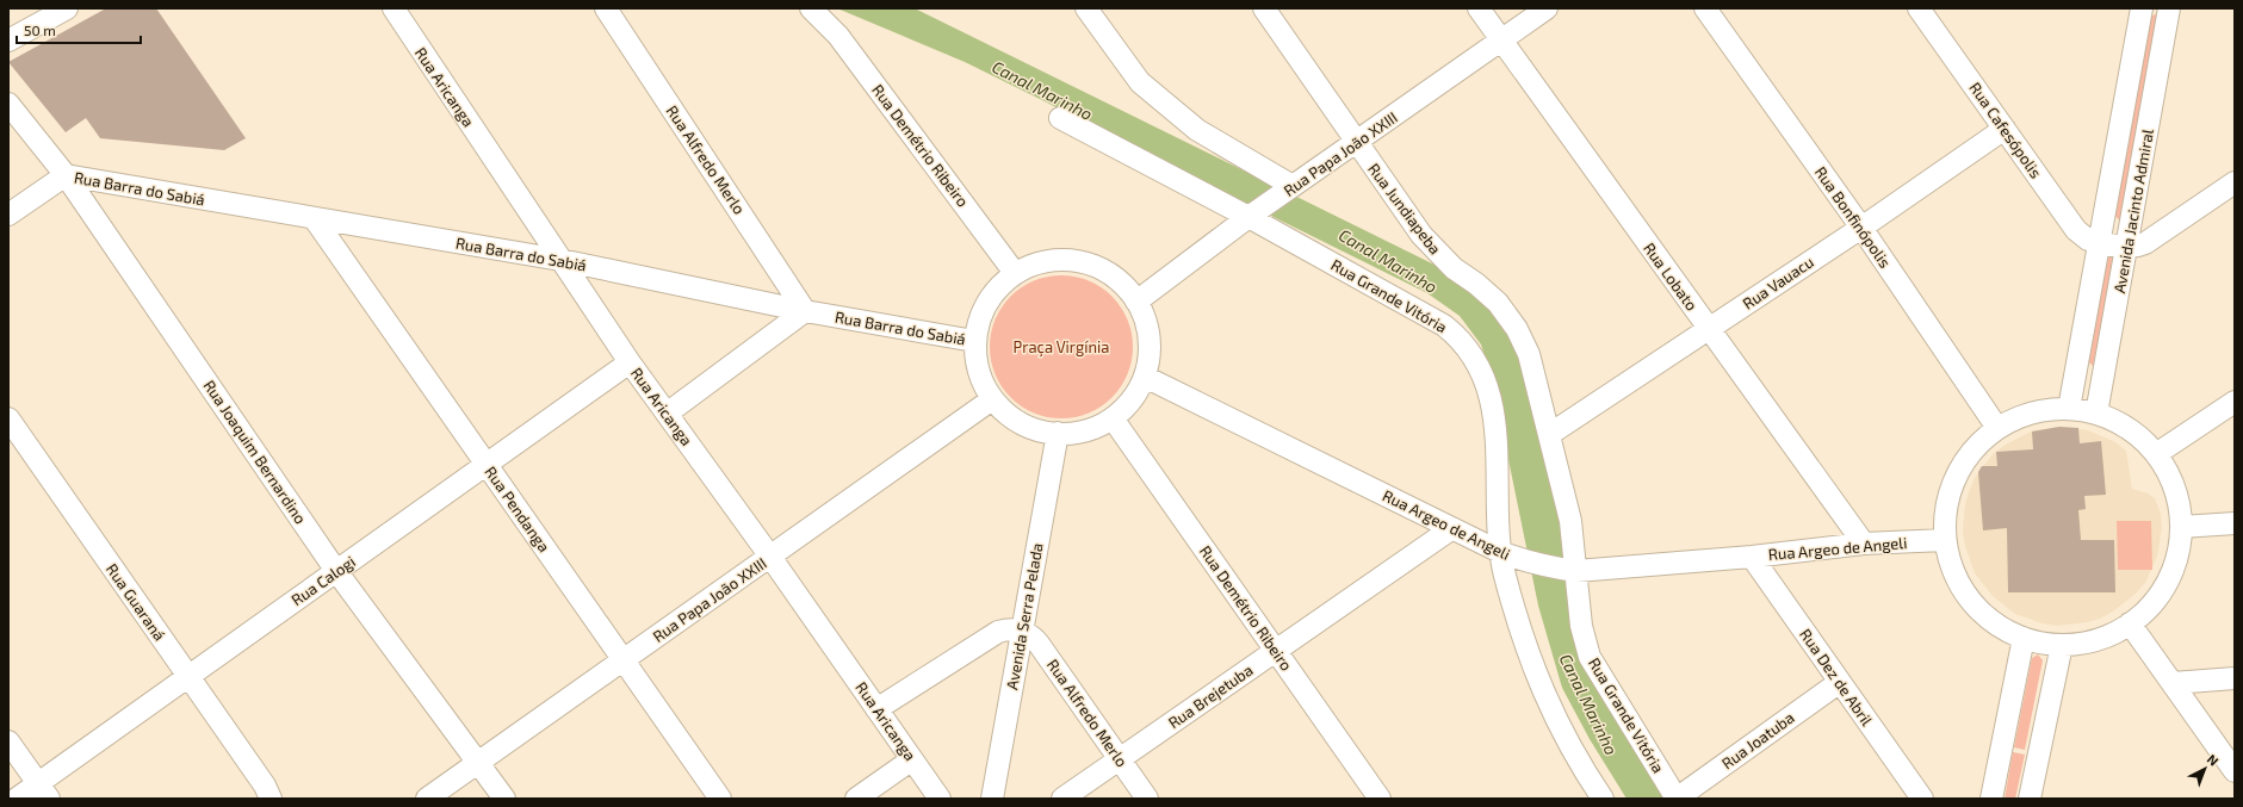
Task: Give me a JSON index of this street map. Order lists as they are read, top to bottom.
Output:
{
  "streets": {
    "street": [
      "Rua Aricanga",
      "Rua Cafesópolis",
      "Rua Demétrio Ribeiro",
      "Rua Papa João XXIII",
      "Rua Alfredo Merlo",
      "Rua Barra do Sabiá",
      "Rua Jundiapeba",
      "Avenida Jacinto Admiral",
      "Rua Bonfinópolis",
      "Rua Lobato",
      "Rua Vauacu",
      "Rua Grande Vitória",
      "Rua Joaquim Bernardino",
      "Rua Pendanga",
      "Rua Argeo de Angeli",
      "Rua Calogi",
      "Rua Guaraná",
      "Avenida Serra Pelada",
      "Rua Dez de Abril",
      "Rua Brejetuba",
      "Rua Joatuba"
    ]
  },
  "crossings": [
    ["Rua Aricanga", "Rua Papa João XXIII"],
    ["Rua Aricanga", "Rua Barra do Sabiá"],
    ["Rua Aricanga", "Rua Calogi"],
    ["Rua Cafesópolis", "Avenida Jacinto Admiral"],
    ["Rua Cafesópolis", "Rua Vauacu"],
    ["Rua Demétrio Ribeiro", "Rua Brejetuba"],
    ["Rua Papa João XXIII", "Rua Jundiapeba"],
    ["Rua Papa João XXIII", "Rua Lobato"],
    ["Rua Papa João XXIII", "Rua Grande Vitória"],
    ["Rua Papa João XXIII", "Rua Joaquim Bernardino"],
    ["Rua Papa João XXIII", "Rua Pendanga"],
    ["Rua Alfredo Merlo", "Rua Barra do Sabiá"],
    ["Rua Alfredo Merlo", "Avenida Serra Pelada"],
    ["Rua Alfredo Merlo", "Rua Brejetuba"],
    ["Rua Barra do Sabiá", "Rua Joaquim Bernardino"],
    ["Rua Barra do Sabiá", "Rua Pendanga"],
    ["Rua Jundiapeba", "Rua Vauacu"],
    ["Rua Jundiapeba", "Rua Grande Vitória"],
    ["Rua Jundiapeba", "Rua Argeo de Angeli"],
    ["Rua Bonfinópolis", "Rua Vauacu"],
    ["Rua Lobato", "Rua Vauacu"],
    ["Rua Lobato", "Rua Argeo de Angeli"],
    ["Rua Grande Vitória", "Rua Argeo de Angeli"],
    ["Rua Grande Vitória", "Rua Joatuba"],
    ["Rua Joaquim Bernardino", "Rua Calogi"],
    ["Rua Pendanga", "Rua Calogi"],
    ["Rua Argeo de Angeli", "Rua Dez de Abril"],
    ["Rua Argeo de Angeli", "Rua Brejetuba"],
    ["Rua Calogi", "Rua Guaraná"],
    ["Rua Dez de Abril", "Rua Joatuba"]
  ],
  "water": ["Canal Marinho"],
  "parks": ["Praça Virgínia"],
  "scale_bar": "50 m",
  "north": "top right"
}
